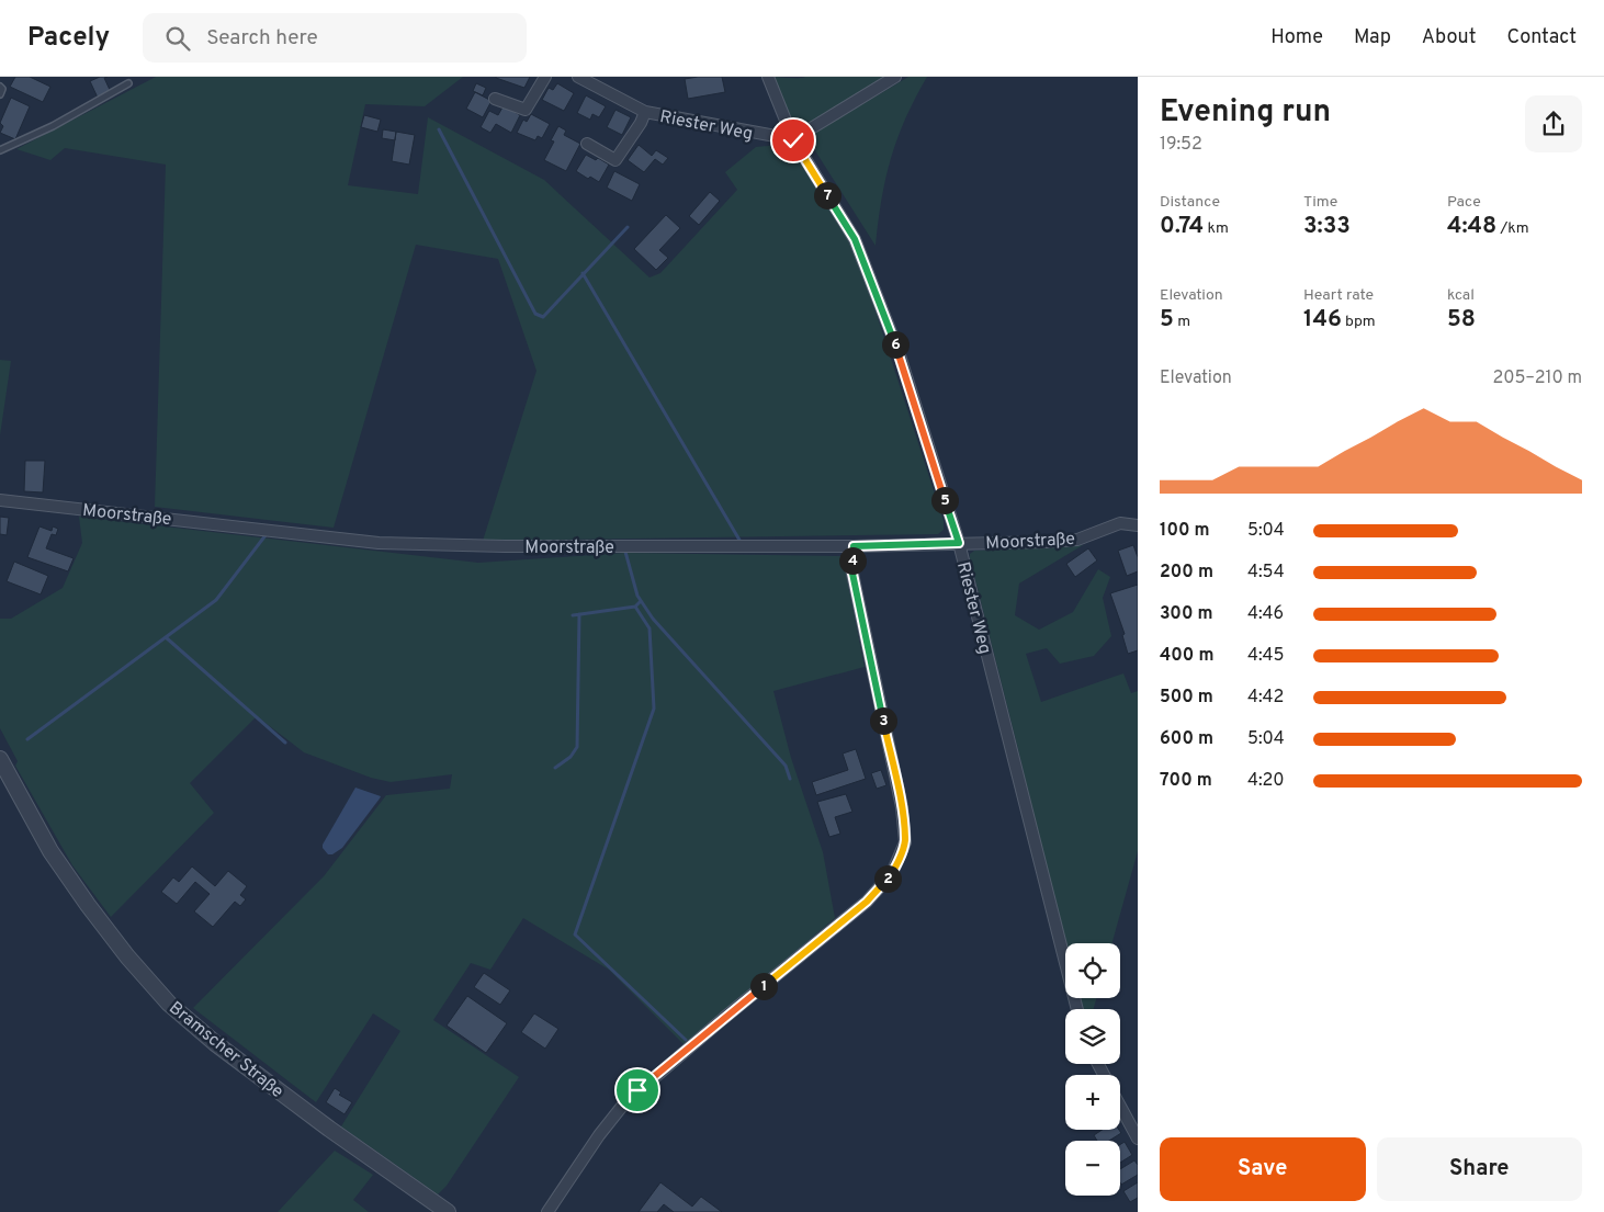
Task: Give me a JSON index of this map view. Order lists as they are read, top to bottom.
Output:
{
  "streets": {
    "street": ["Riester Weg", "Moorstraße", "Bramscher Straße"]
  },
  "crossings": [
    ["Riester Weg", "Moorstraße"]
  ],
  "page": {
    "header": "Pacely",
    "search": "Search here",
    "nav": [
      "Home",
      "Map",
      "About",
      "Contact"
    ],
    "heading": ["Evening run", "19:52"],
    "stats": [
      ["Distance", "0.74 km"],
      ["Time", "3:33"],
      ["Pace", "4:48 /km"],
      ["Elevation", "5 m"],
      ["Heart rate", "146 bpm"],
      ["kcal", "58"]
    ],
    "pins": [
      "7",
      "6",
      "5",
      "4",
      "3",
      "2",
      "1"
    ],
    "chart": ["Elevation", "205–210 m"],
    "list": [
      {
        "name": "100 m",
        "note": "5:04"
      },
      {
        "name": "200 m",
        "note": "4:54"
      },
      {
        "name": "300 m",
        "note": "4:46"
      },
      {
        "name": "400 m",
        "note": "4:45"
      },
      {
        "name": "500 m",
        "note": "4:42"
      },
      {
        "name": "600 m",
        "note": "5:04"
      },
      {
        "name": "700 m",
        "note": "4:20"
      }
    ],
    "map_buttons": ["+", "−"],
    "buttons": ["Save", "Share"]
  }
}
